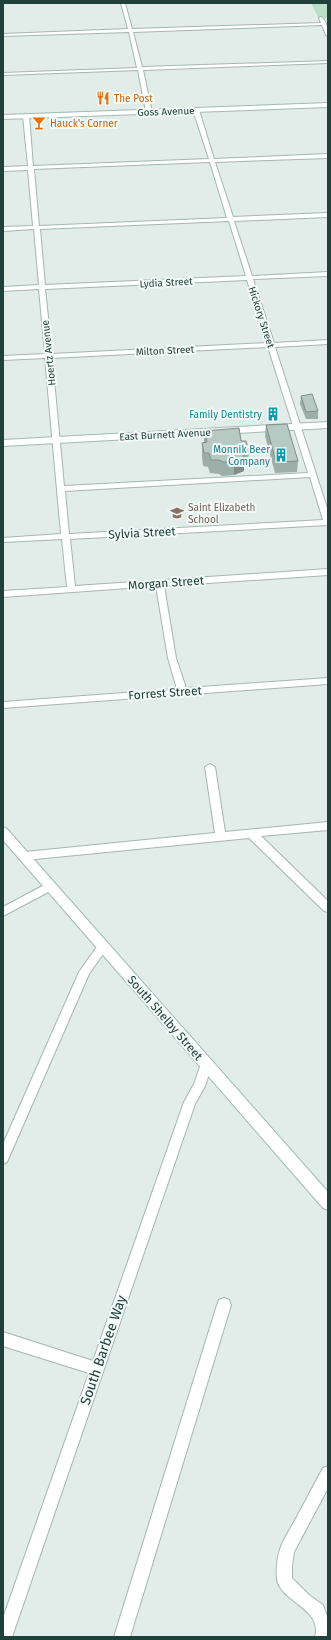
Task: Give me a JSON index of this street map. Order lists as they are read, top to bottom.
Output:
{
  "streets": {
    "main road": ["Goss Avenue", "East Burnett Avenue", "South Shelby Street"],
    "street": [
      "Lydia Street",
      "Hickory Street",
      "Milton Street",
      "Hoertz Avenue",
      "Sylvia Street",
      "Morgan Street",
      "Forrest Street",
      "South Barbee Way"
    ]
  },
  "crossings": [
    ["Goss Avenue", "Hickory Street"],
    ["Goss Avenue", "Hoertz Avenue"],
    ["Lydia Street", "Hickory Street"],
    ["Lydia Street", "Hoertz Avenue"],
    ["Hickory Street", "Milton Street"],
    ["Hickory Street", "East Burnett Avenue"],
    ["Hickory Street", "Sylvia Street"],
    ["Milton Street", "Hoertz Avenue"],
    ["Hoertz Avenue", "East Burnett Avenue"],
    ["Hoertz Avenue", "Sylvia Street"],
    ["Hoertz Avenue", "Morgan Street"],
    ["South Shelby Street", "South Barbee Way"]
  ],
  "places": {
    "restaurant": ["The Post"],
    "bar": ["Hauck's Corner"],
    "building": ["Family Dentistry", "Monnik Beer Company"],
    "school or university": ["Saint Elizabeth School"]
  }
}
